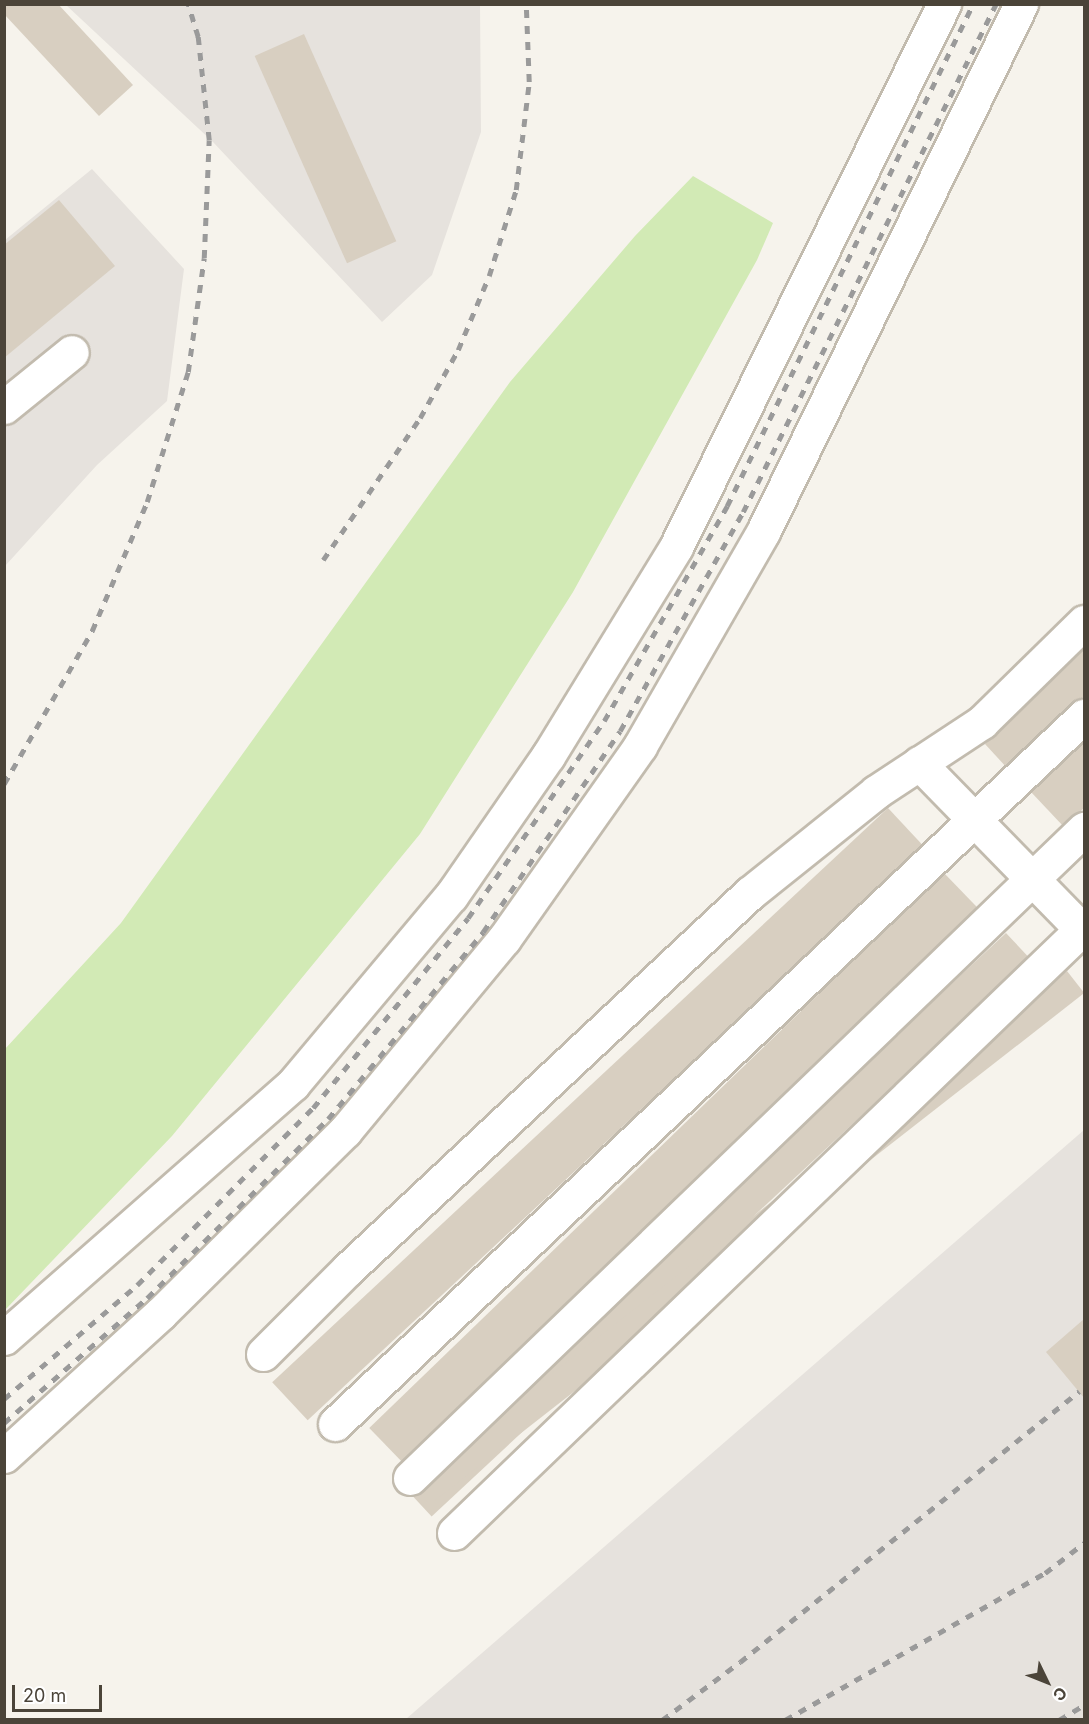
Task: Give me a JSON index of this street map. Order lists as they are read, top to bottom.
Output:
{
  "scale_bar": "20 m",
  "north": "bottom right"
}
